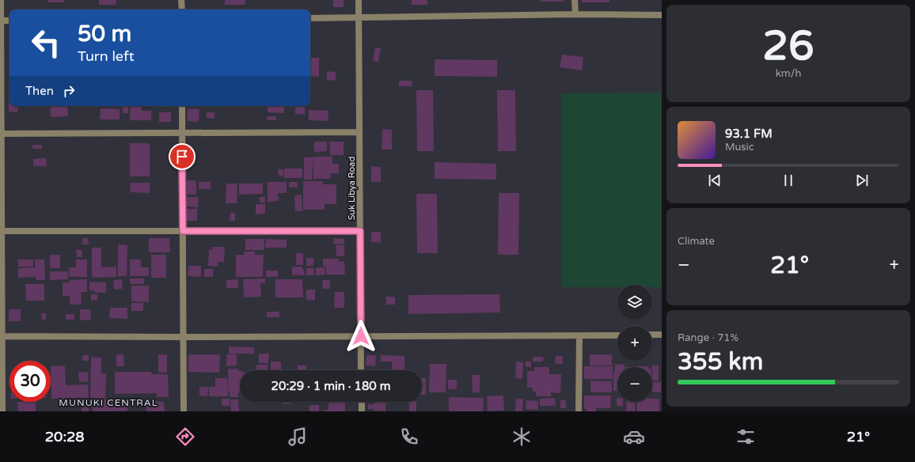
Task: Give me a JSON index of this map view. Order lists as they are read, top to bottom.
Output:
{
  "streets": {
    "street": ["Suk Libya Road"]
  },
  "districts": ["MUNUKI CENTRAL"],
  "page": {
    "tile": [
      ["26", "km/h"],
      "Climate",
      ["Range · 71%", "355 km"]
    ],
    "turn": ["50 m", "Turn left"],
    "then": "Then",
    "song": ["93.1 FM", "Music"],
    "heat": ["−", "21°", "+"],
    "map_buttons": ["+", "−"],
    "limit": "30",
    "trip": "20:29 · 1 min · 180 m",
    "tabs": ["20:28", "21°"]
  }
}
